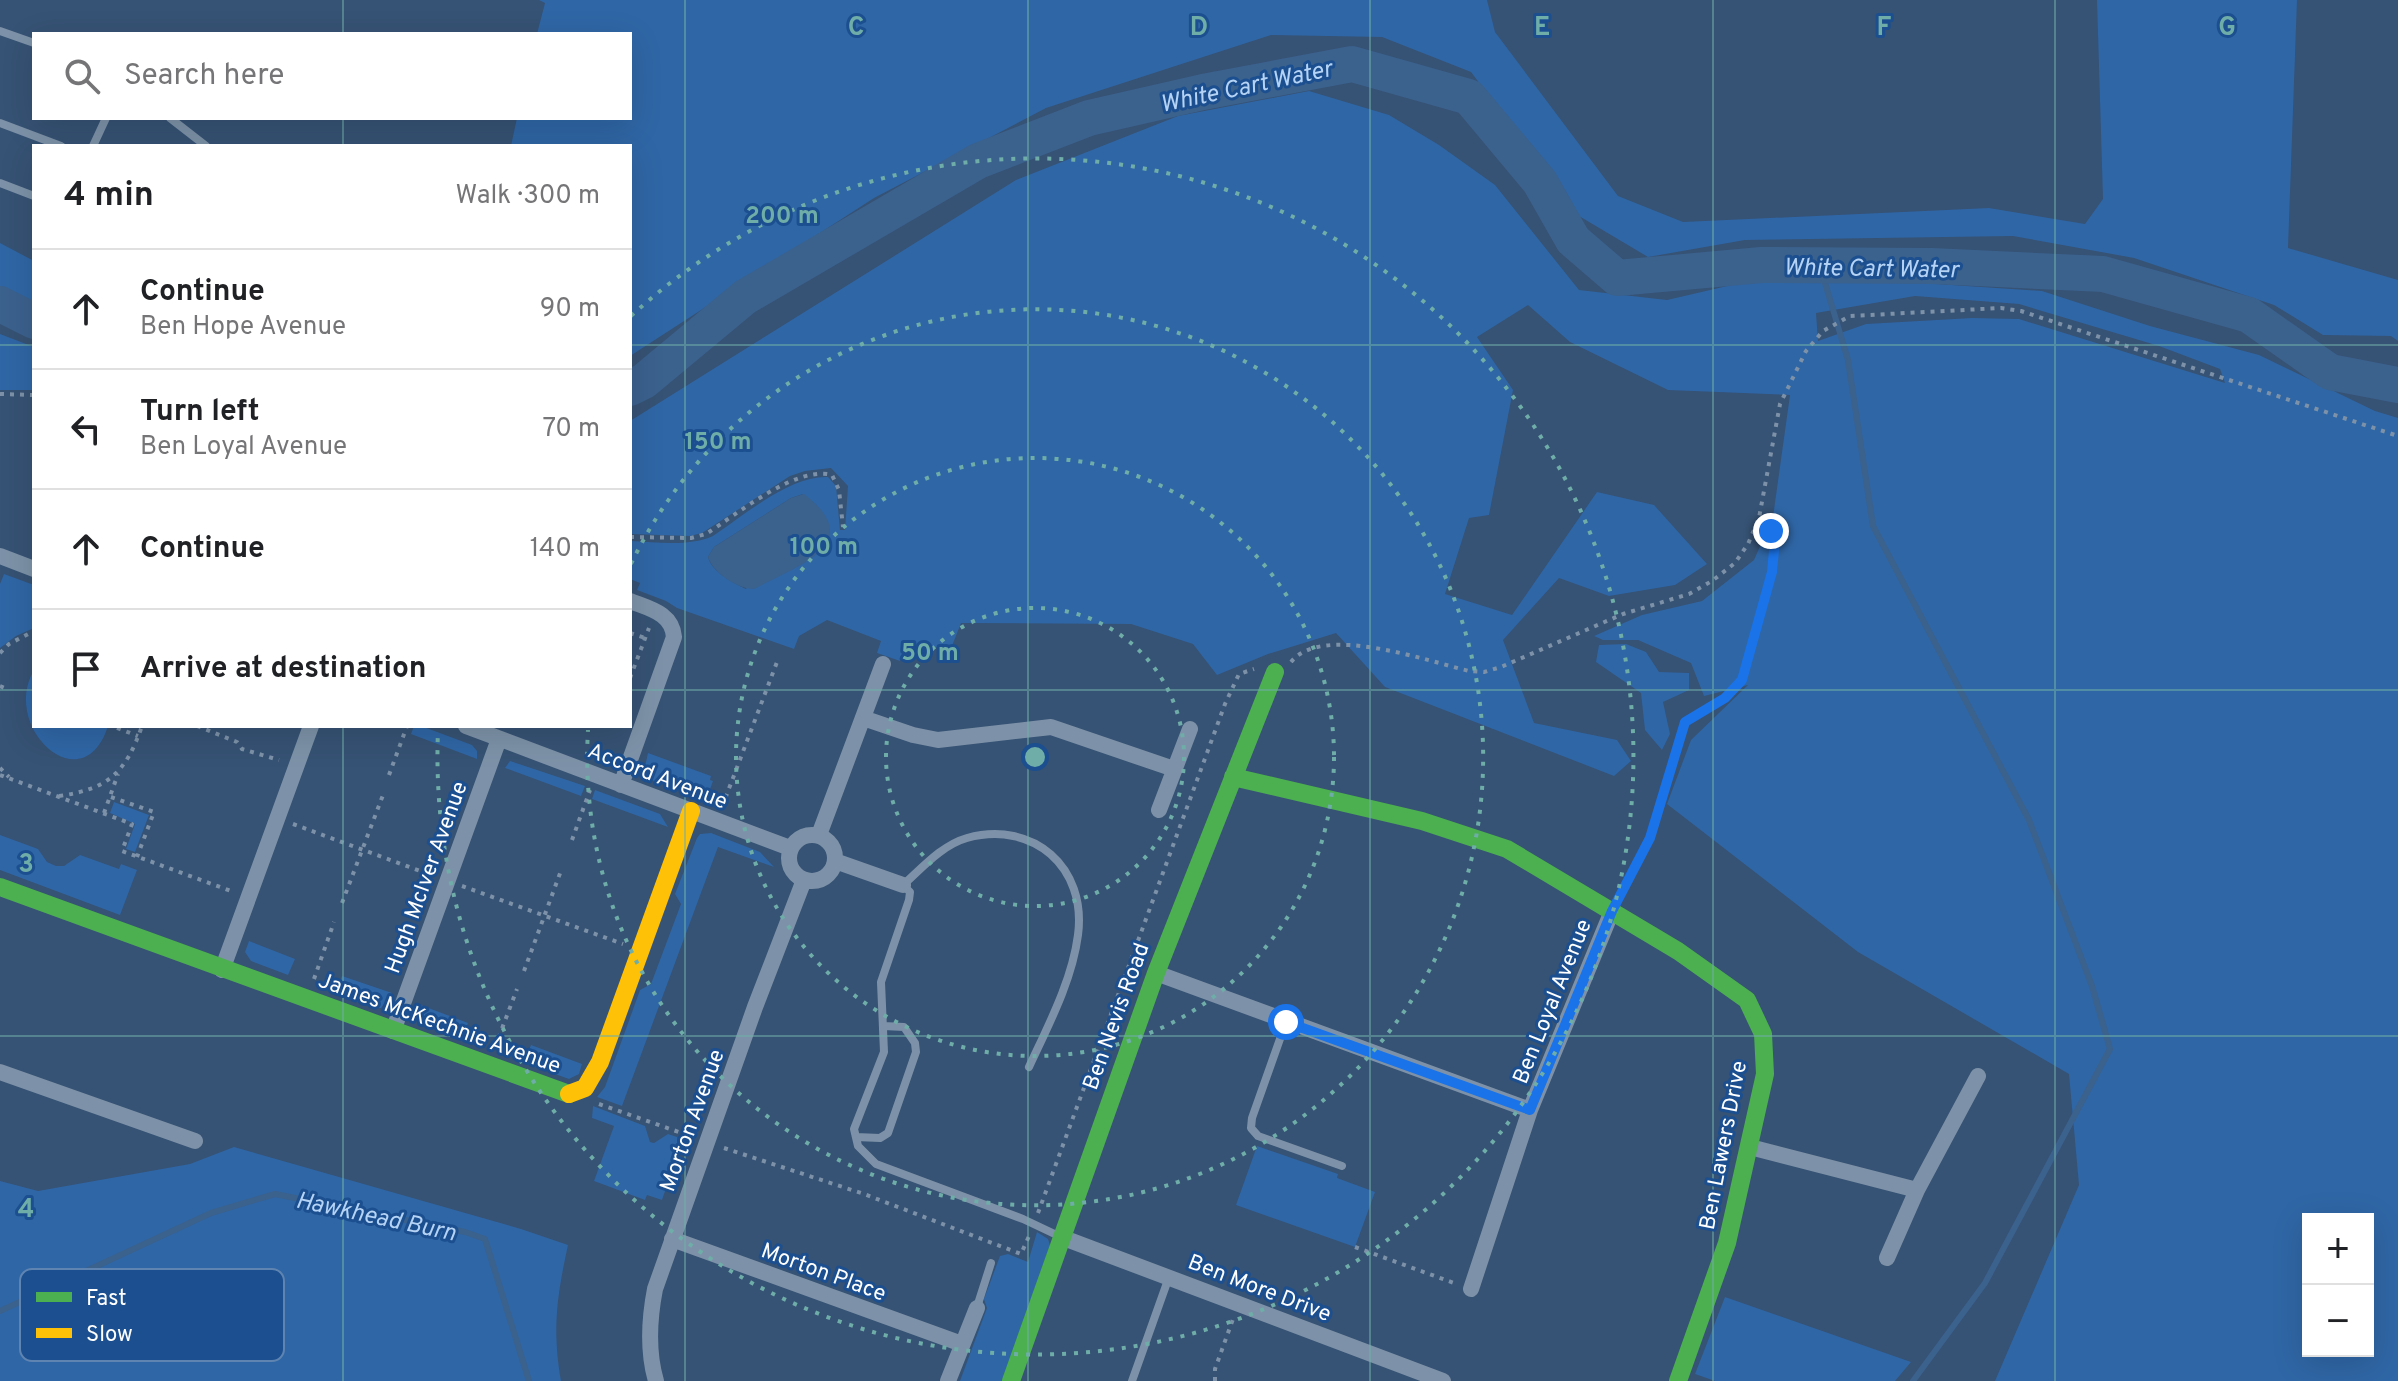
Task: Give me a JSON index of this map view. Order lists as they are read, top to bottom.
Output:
{
  "streets": {
    "street": [
      "Accord Avenue",
      "Hugh McIver Avenue",
      "Ben Loyal Avenue",
      "Ben Nevis Road",
      "James McKechnie Avenue",
      "Morton Avenue",
      "Ben Lawers Drive",
      "Morton Place",
      "Ben More Drive"
    ]
  },
  "crossings": [
    ["Accord Avenue", "Hugh McIver Avenue"],
    ["Accord Avenue", "James McKechnie Avenue"],
    ["Accord Avenue", "Morton Avenue"],
    ["Hugh McIver Avenue", "James McKechnie Avenue"],
    ["Ben Loyal Avenue", "Ben Lawers Drive"],
    ["Ben Nevis Road", "Ben Lawers Drive"],
    ["Ben Nevis Road", "Ben More Drive"],
    ["Morton Avenue", "Morton Place"]
  ],
  "water": ["White Cart Water", "Hawkhead Burn"],
  "legend": ["Fast", "Slow"],
  "page": {
    "search": "Search here",
    "heading": ["4 min", "Walk · 300 m"],
    "list": [
      ["Continue", "Ben Hope Avenue", "90 m"],
      ["Turn left", "Ben Loyal Avenue", "70 m"],
      ["Continue", "140 m"],
      "Arrive at destination"
    ],
    "map_buttons": ["+", "−"]
  },
  "grid": {
    "columns": [
      "C",
      "D",
      "E",
      "F",
      "G"
    ],
    "rows": ["3", "4"]
  },
  "rings": [
    "200 m",
    "150 m",
    "100 m",
    "50 m"
  ]
}
